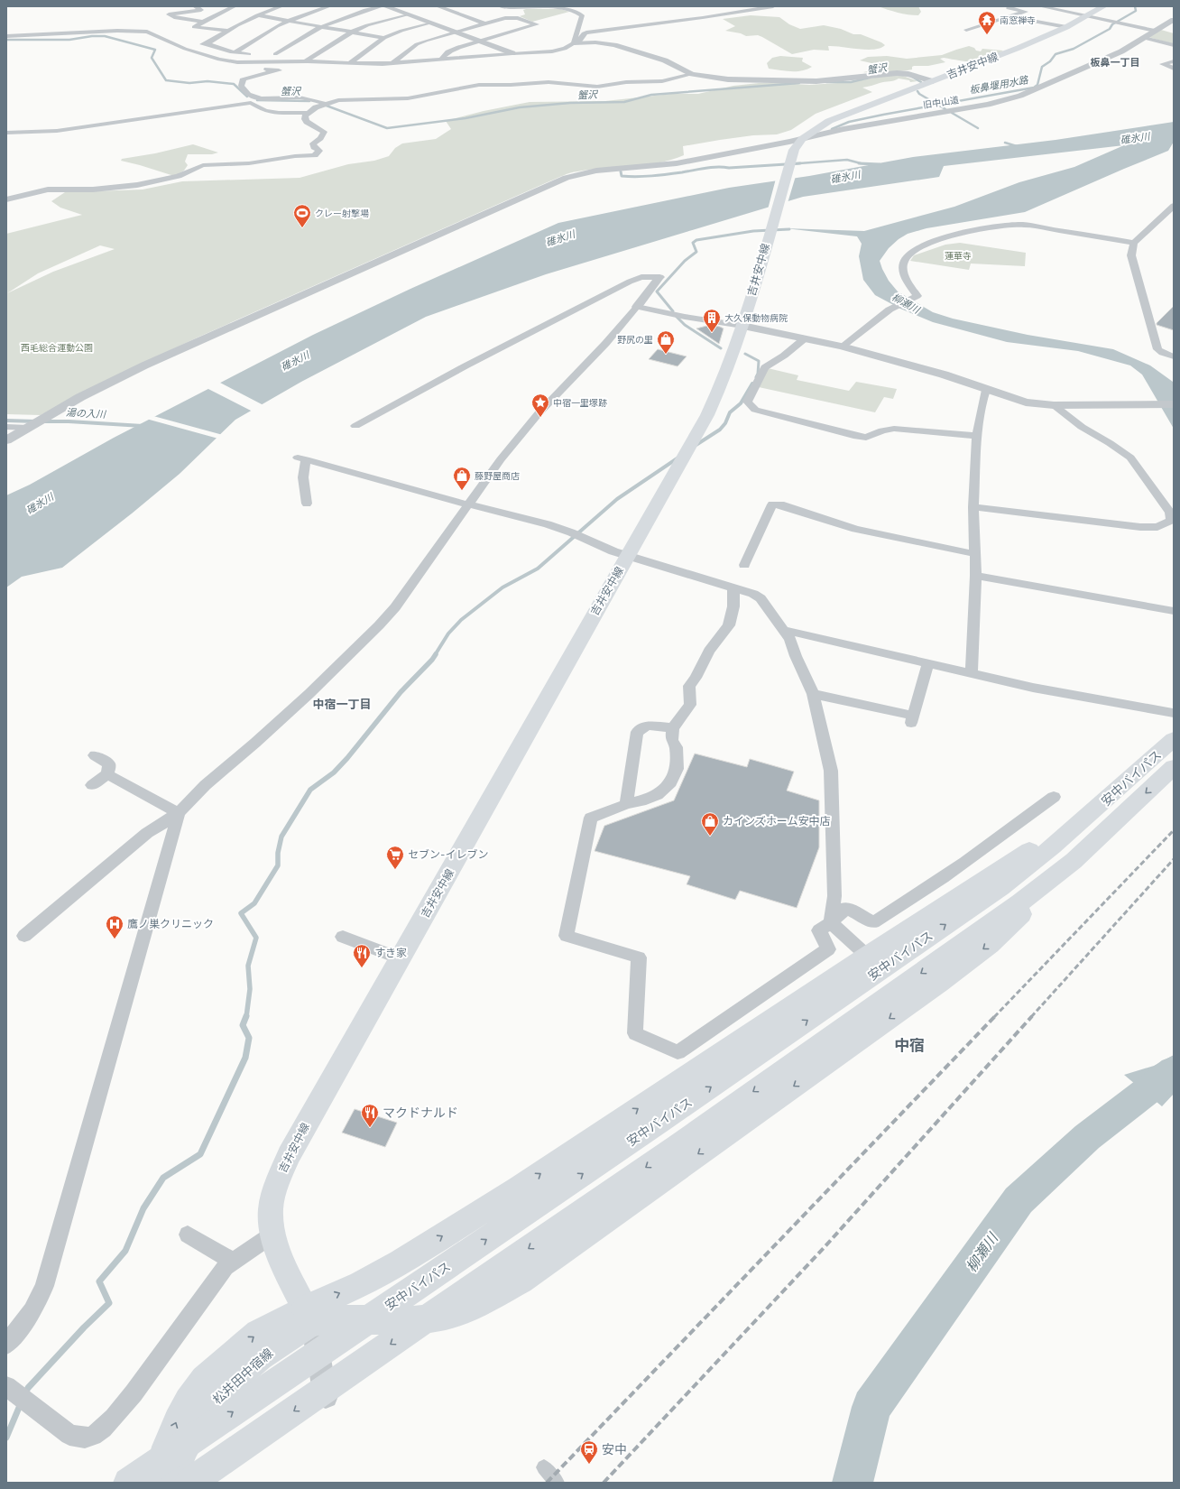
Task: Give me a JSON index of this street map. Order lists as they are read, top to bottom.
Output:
{
  "streets": {
    "highway": ["安中バイパス"],
    "main road": ["吉井安中線", "松井田中宿線"],
    "street": ["旧中山道"]
  },
  "crossings": [
    ["吉井安中線", "旧中山道"],
    ["吉井安中線", "松井田中宿線"]
  ],
  "districts": ["板鼻一丁目", "中宿一丁目", "中宿"],
  "water": [
    "蟹沢",
    "板鼻堰用水路",
    "碓氷川",
    "柳瀬川",
    "湯の入川"
  ],
  "parks": ["蓮華寺", "西毛総合運動公園"],
  "places": {
    "temple": ["南窓禅寺"],
    "sports": ["クレー射撃場"],
    "building": ["大久保動物病院"],
    "shop": ["野尻の里", "藤野屋商店", "カインズホーム安中店"],
    "place": ["中宿一里塚跡"],
    "supermarket": ["セブン-イレブン"],
    "hospital": ["鷹ノ巣クリニック"],
    "restaurant": ["すき家", "マクドナルド"],
    "station": ["安中"]
  }
}
